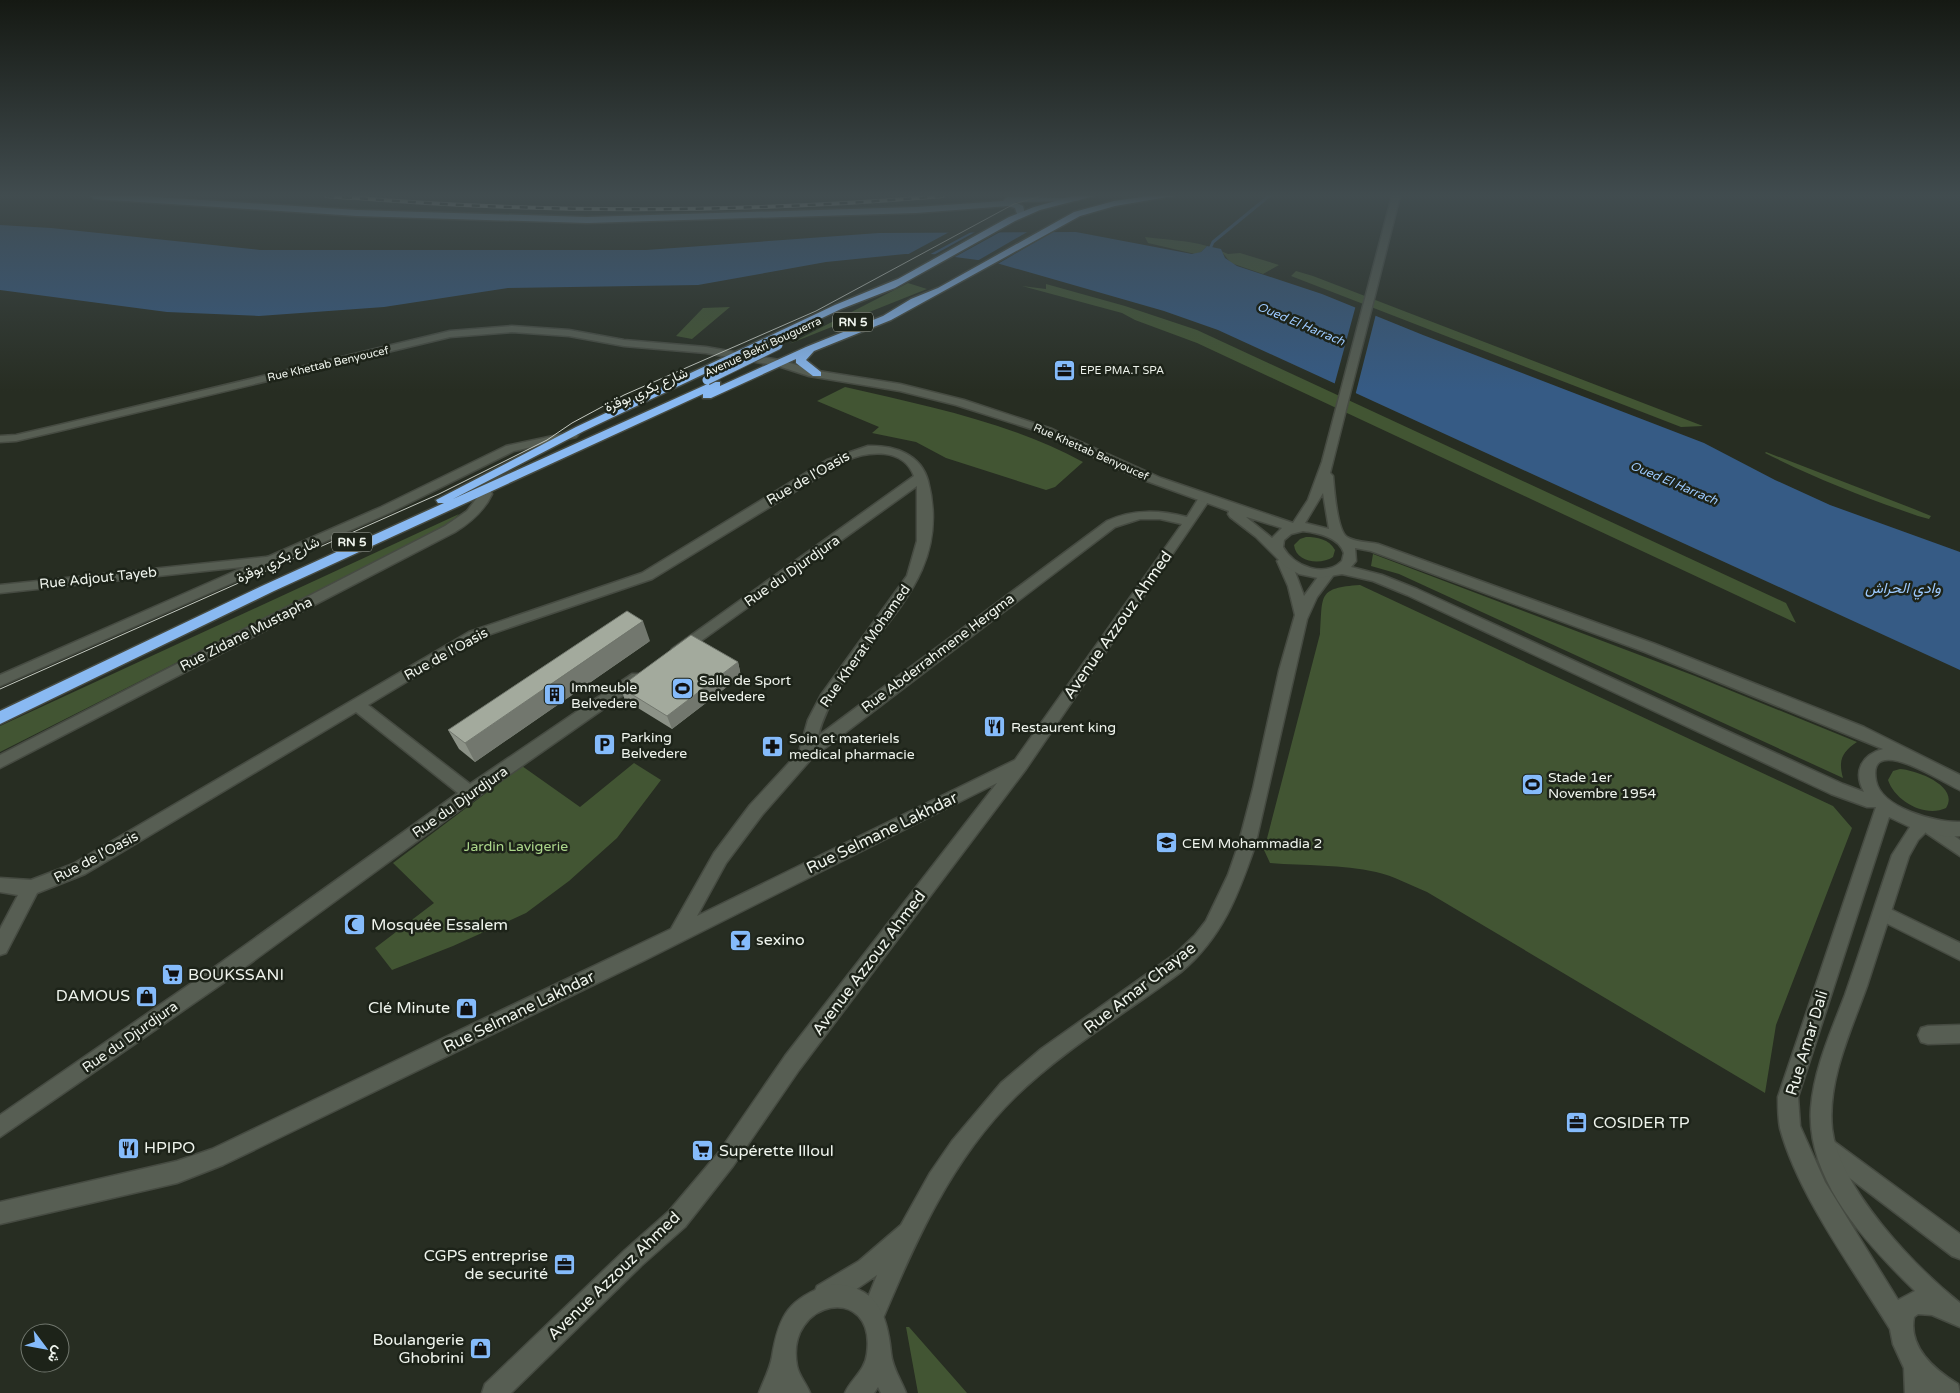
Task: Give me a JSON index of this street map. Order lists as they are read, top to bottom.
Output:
{
  "streets": {
    "highway": ["RN 5", "Avenue Bekri Bouguerra", "شارع بكري بوقرة"],
    "street": [
      "Rue Khettab Benyoucef",
      "Rue de l'Oasis",
      "Rue du Djurdjura",
      "Rue Adjout Tayeb",
      "Avenue Azzouz Ahmed",
      "Rue Zidane Mustapha",
      "Rue Kherat Mohamed",
      "Rue Abderrahmene Hergma",
      "Rue Selmane Lakhdar",
      "Rue Amar Chayae",
      "Rue Amar Dali"
    ]
  },
  "crossings": [
    ["Avenue Bekri Bouguerra", "شارع بكري بوقرة"],
    ["Avenue Bekri Bouguerra", "Rue Zidane Mustapha"],
    ["Rue Khettab Benyoucef", "Avenue Azzouz Ahmed"],
    ["Rue Khettab Benyoucef", "Rue Amar Chayae"],
    ["Rue de l'Oasis", "Rue du Djurdjura"],
    ["Rue de l'Oasis", "Rue Kherat Mohamed"],
    ["Rue du Djurdjura", "Rue Kherat Mohamed"],
    ["Avenue Azzouz Ahmed", "Rue Abderrahmene Hergma"],
    ["Avenue Azzouz Ahmed", "Rue Selmane Lakhdar"],
    ["Rue Kherat Mohamed", "Rue Abderrahmene Hergma"],
    ["Rue Abderrahmene Hergma", "Rue Selmane Lakhdar"]
  ],
  "water": ["Oued El Harrach", "وادي الحراش"],
  "parks": ["Jardin Lavigerie"],
  "places": {
    "office": ["EPE PMA.T SPA", "COSIDER TP", "CGPS entreprise de securité"],
    "sports": ["Salle de Sport Belvedere", "Stade 1er Novembre 1954"],
    "building": ["Immeuble Belvedere"],
    "restaurant": ["Restaurent king", "HPIPO"],
    "parking": ["Parking Belvedere"],
    "pharmacy": ["Soin et materiels medical pharmacie"],
    "school or university": ["CEM Mohammadia 2"],
    "mosque": ["Mosquée Essalem"],
    "bar": ["sexino"],
    "supermarket": ["BOUKSSANI", "Supérette Illoul"],
    "shop": ["DAMOUS", "Clé Minute", "Boulangerie Ghobrini"]
  },
  "north": "bottom right"
}
